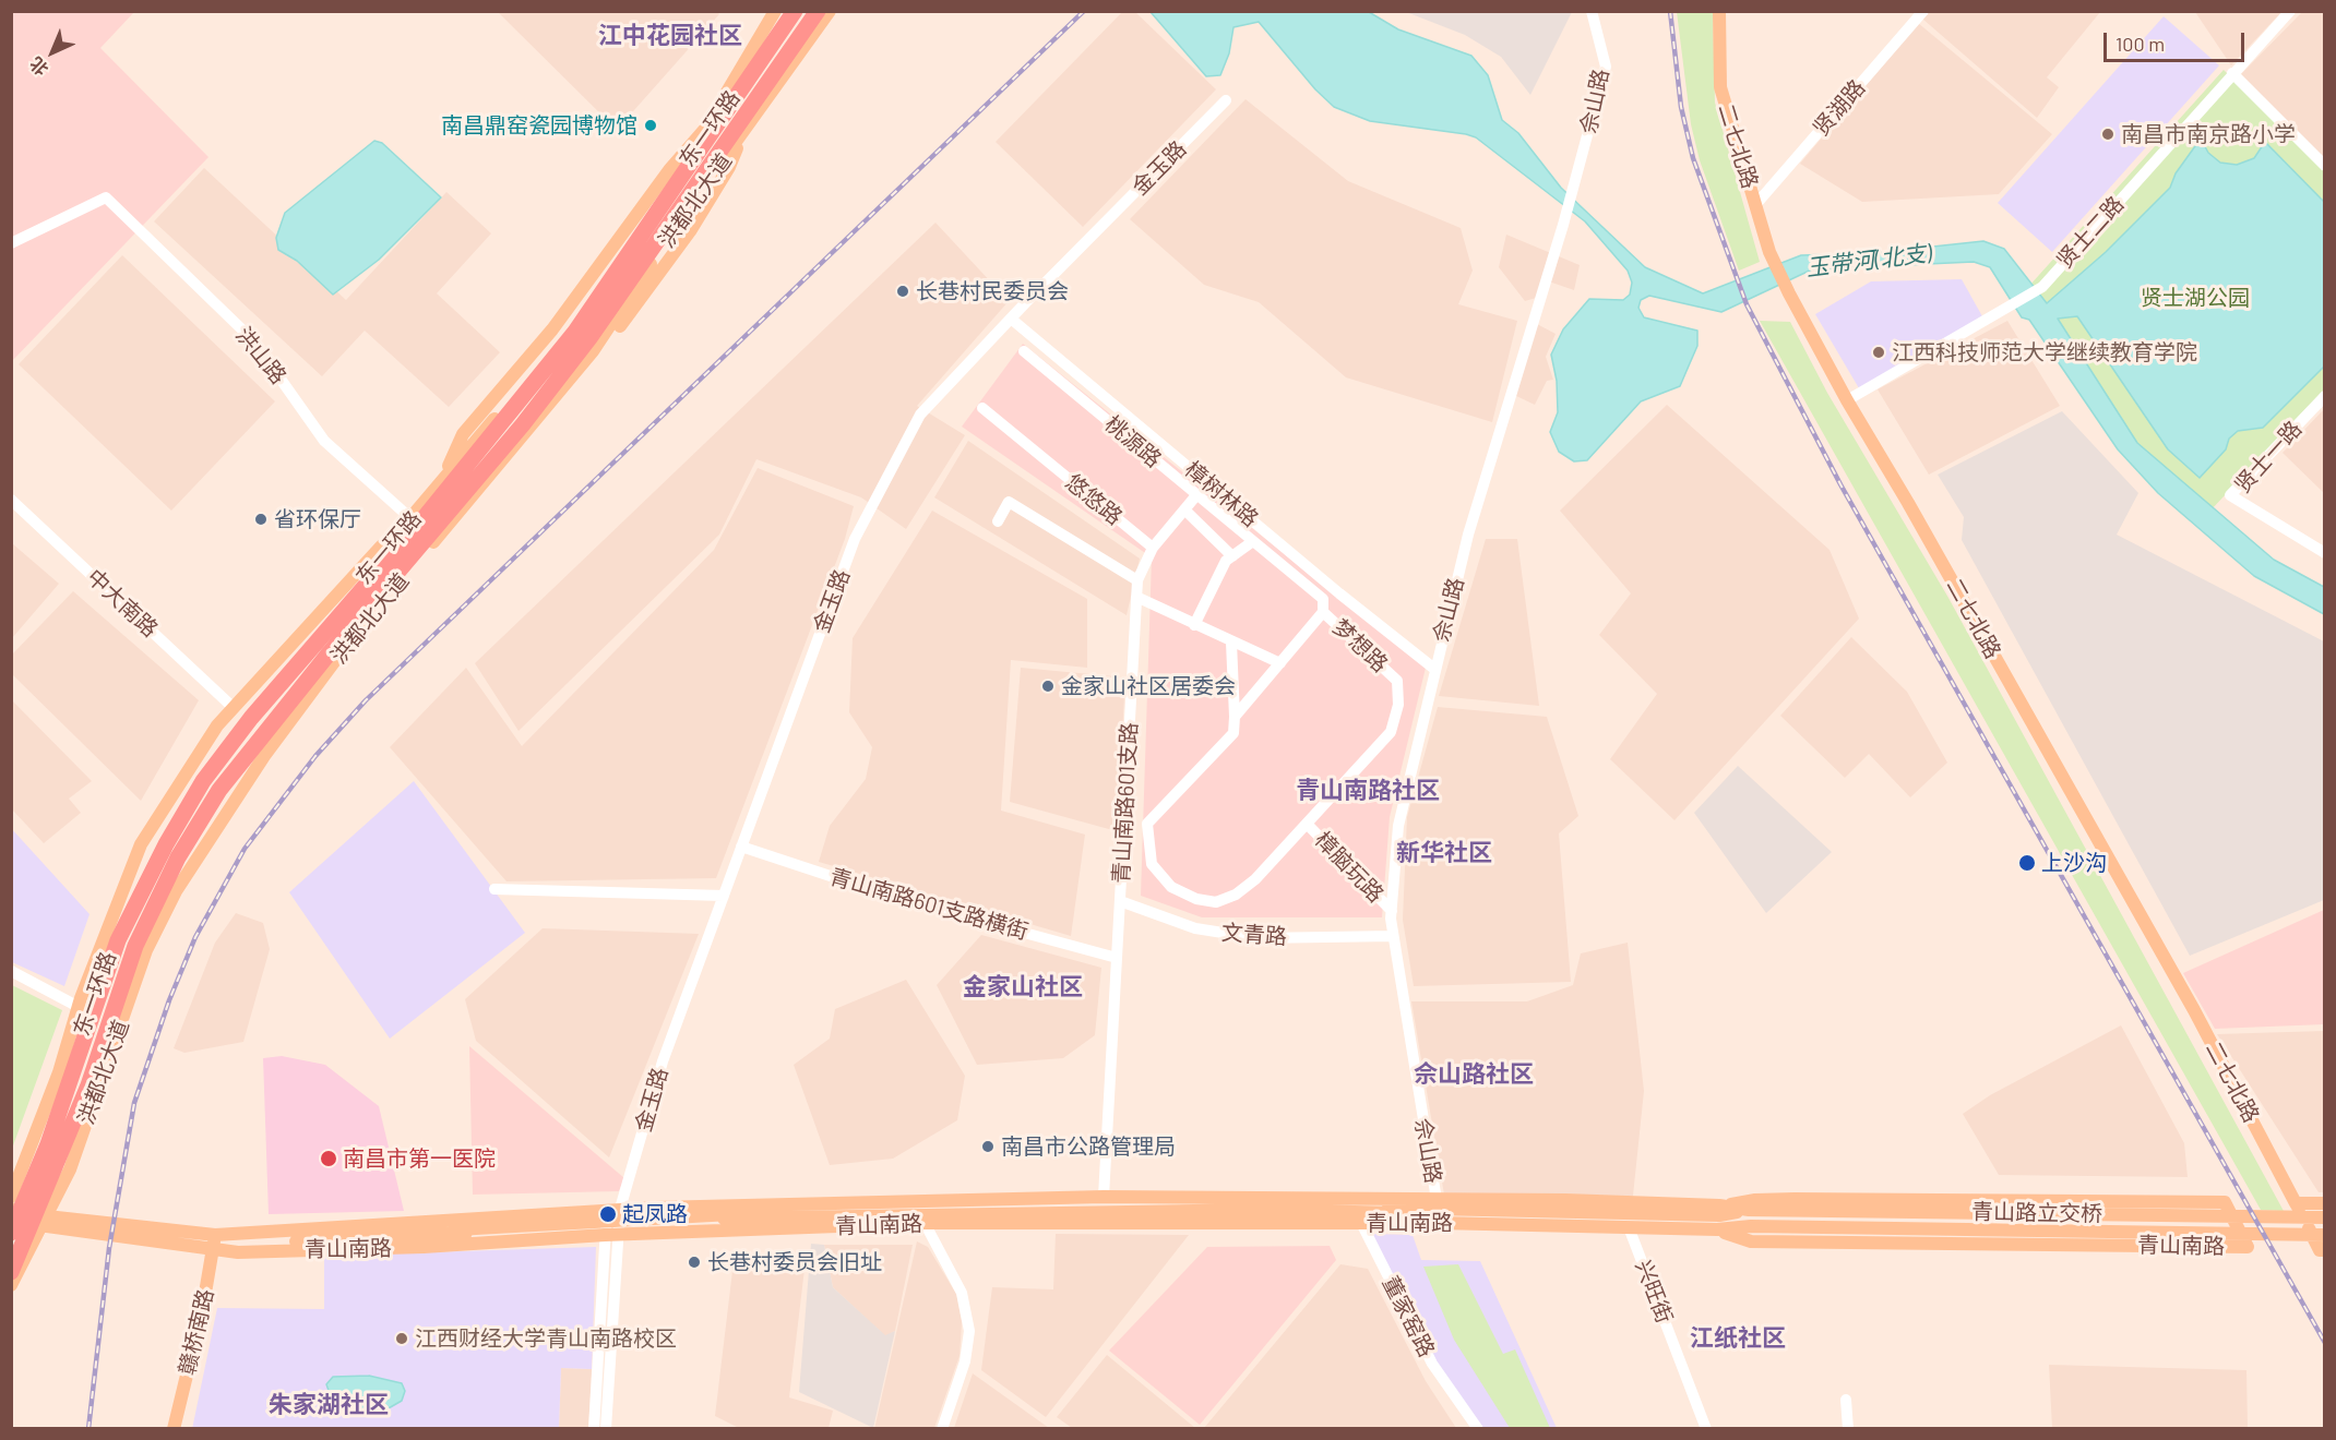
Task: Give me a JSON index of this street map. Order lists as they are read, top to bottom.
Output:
{
  "streets": {
    "highway": ["东一环路"],
    "main road": [
      "二七北路",
      "洪都北大道",
      "青山路立交桥",
      "青山南路",
      "赣桥南路"
    ],
    "street": [
      "佘山路",
      "贤湖路",
      "金玉路",
      "贤士二路",
      "洪山路",
      "桃源路",
      "贤士一路",
      "樟树林路",
      "悠悠路",
      "中大南路",
      "梦想路",
      "青山南路601支路",
      "樟脑玩路",
      "青山南路601支路横街",
      "文青路",
      "兴旺街",
      "董家窑路"
    ]
  },
  "crossings": [
    ["佘山路", "樟树林路"],
    ["佘山路", "樟脑玩路"],
    ["佘山路", "文青路"],
    ["佘山路", "青山南路"],
    ["贤湖路", "二七北路"],
    ["二七北路", "贤士二路"],
    ["金玉路", "樟树林路"],
    ["金玉路", "青山南路601支路横街"],
    ["金玉路", "青山南路"],
    ["洪都北大道", "洪山路"],
    ["洪都北大道", "中大南路"],
    ["洪都北大道", "青山南路"],
    ["桃源路", "梦想路"],
    ["梦想路", "樟脑玩路"],
    ["青山南路601支路", "青山南路601支路横街"],
    ["青山南路601支路", "文青路"],
    ["青山南路601支路", "青山南路"],
    ["青山路立交桥", "青山南路"],
    ["青山南路", "兴旺街"],
    ["青山南路", "董家窑路"],
    ["青山南路", "赣桥南路"]
  ],
  "districts": [
    "江中花园社区",
    "青山南路社区",
    "新华社区",
    "金家山社区",
    "佘山路社区",
    "江纸社区",
    "朱家湖社区"
  ],
  "water": ["玉带河(北支)"],
  "parks": ["贤士湖公园"],
  "places": [
    "南昌鼎窑瓷园博物馆",
    "南昌市南京路小学",
    "长巷村民委员会",
    "江西科技师范大学继续教育学院",
    "省环保厅",
    "金家山社区居委会",
    "上沙沟",
    "南昌市公路管理局",
    "南昌市第一医院",
    "起凤路",
    "长巷村委员会旧址",
    "江西财经大学青山南路校区"
  ],
  "scale_bar": "100 m",
  "north": "bottom left"
}
